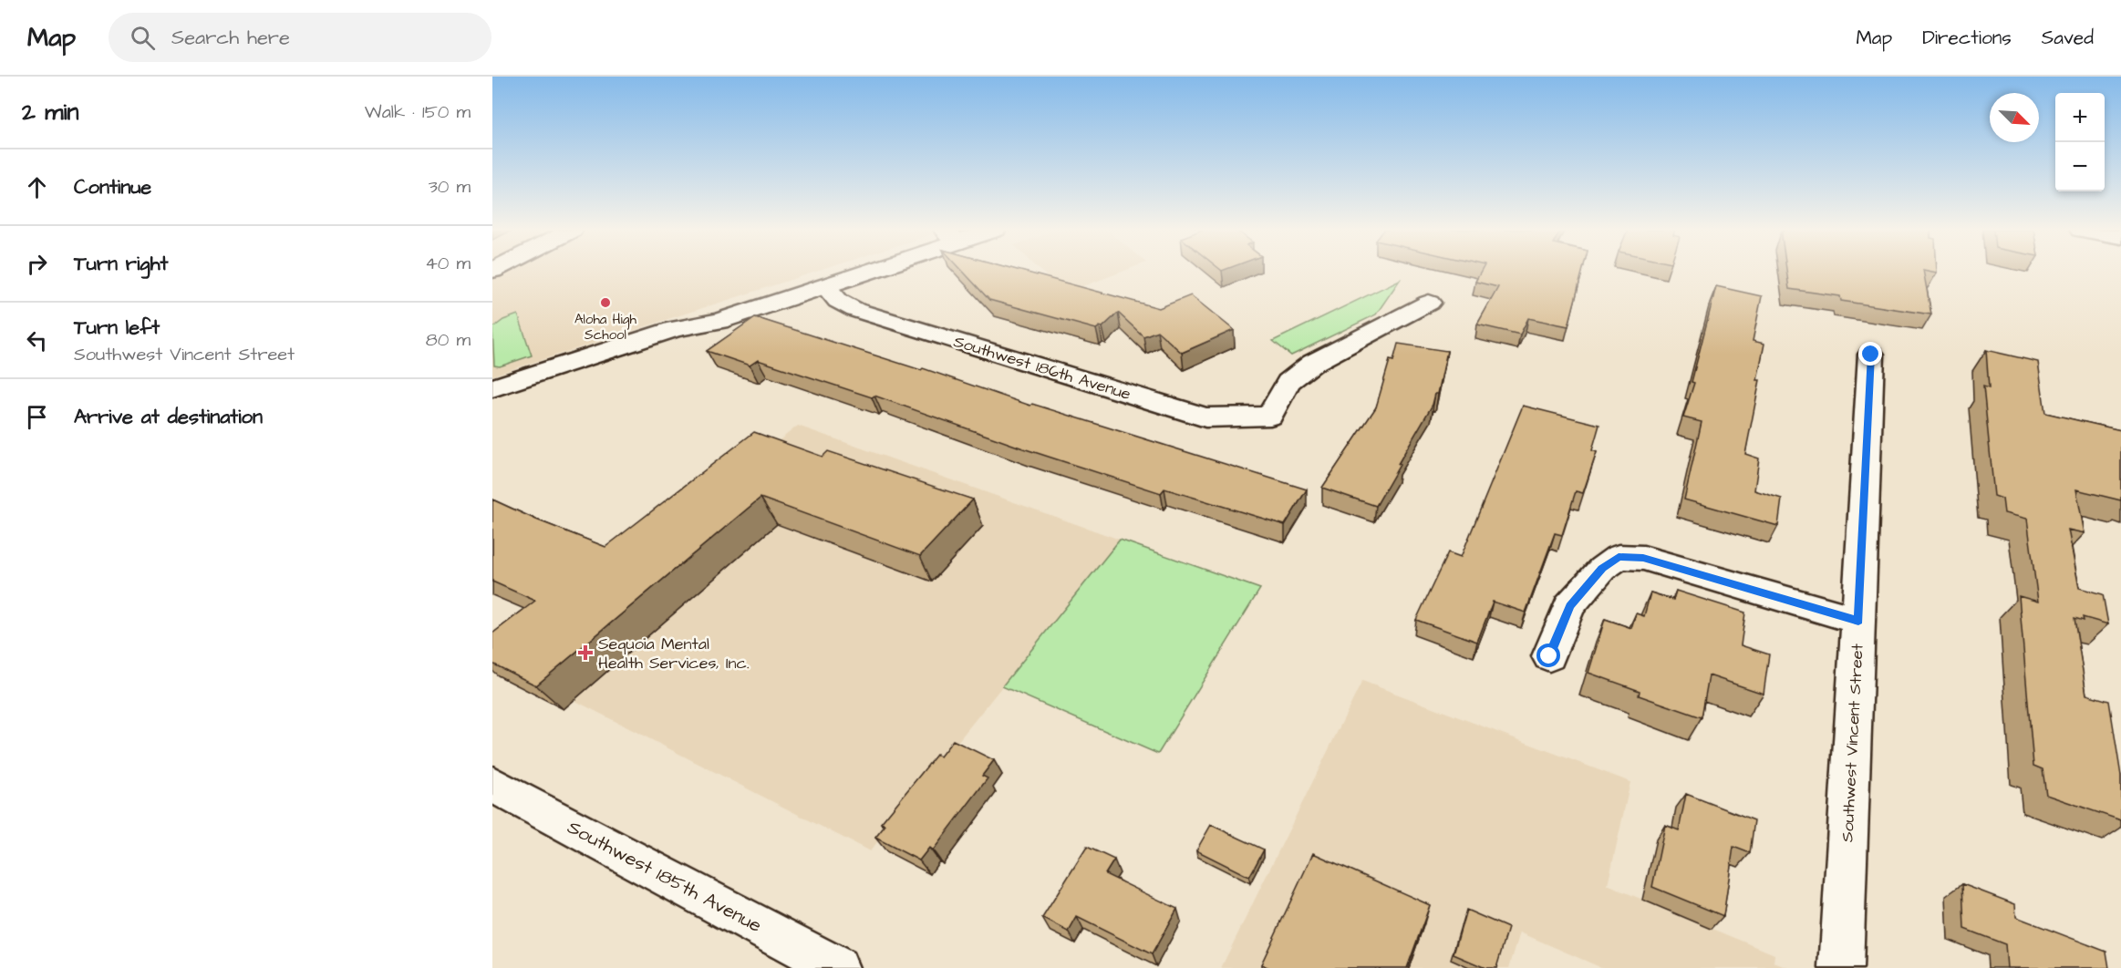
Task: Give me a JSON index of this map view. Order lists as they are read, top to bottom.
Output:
{
  "streets": {
    "street": ["Southwest 186th Avenue", "Southwest Vincent Street", "Southwest 185th Avenue"]
  },
  "places": {
    "other": ["Aloha High School"],
    "health": ["Sequoia Mental Health Services, Inc."]
  },
  "north": "bottom right",
  "page": {
    "header": "Map",
    "search": "Search here",
    "nav": ["Map", "Directions", "Saved"],
    "heading": ["2 min", "Walk · 150 m"],
    "map_buttons": ["+", "−"],
    "list": [
      ["Continue", "30 m"],
      ["Turn right", "40 m"],
      ["Turn left", "Southwest Vincent Street", "80 m"],
      "Arrive at destination"
    ]
  }
}
